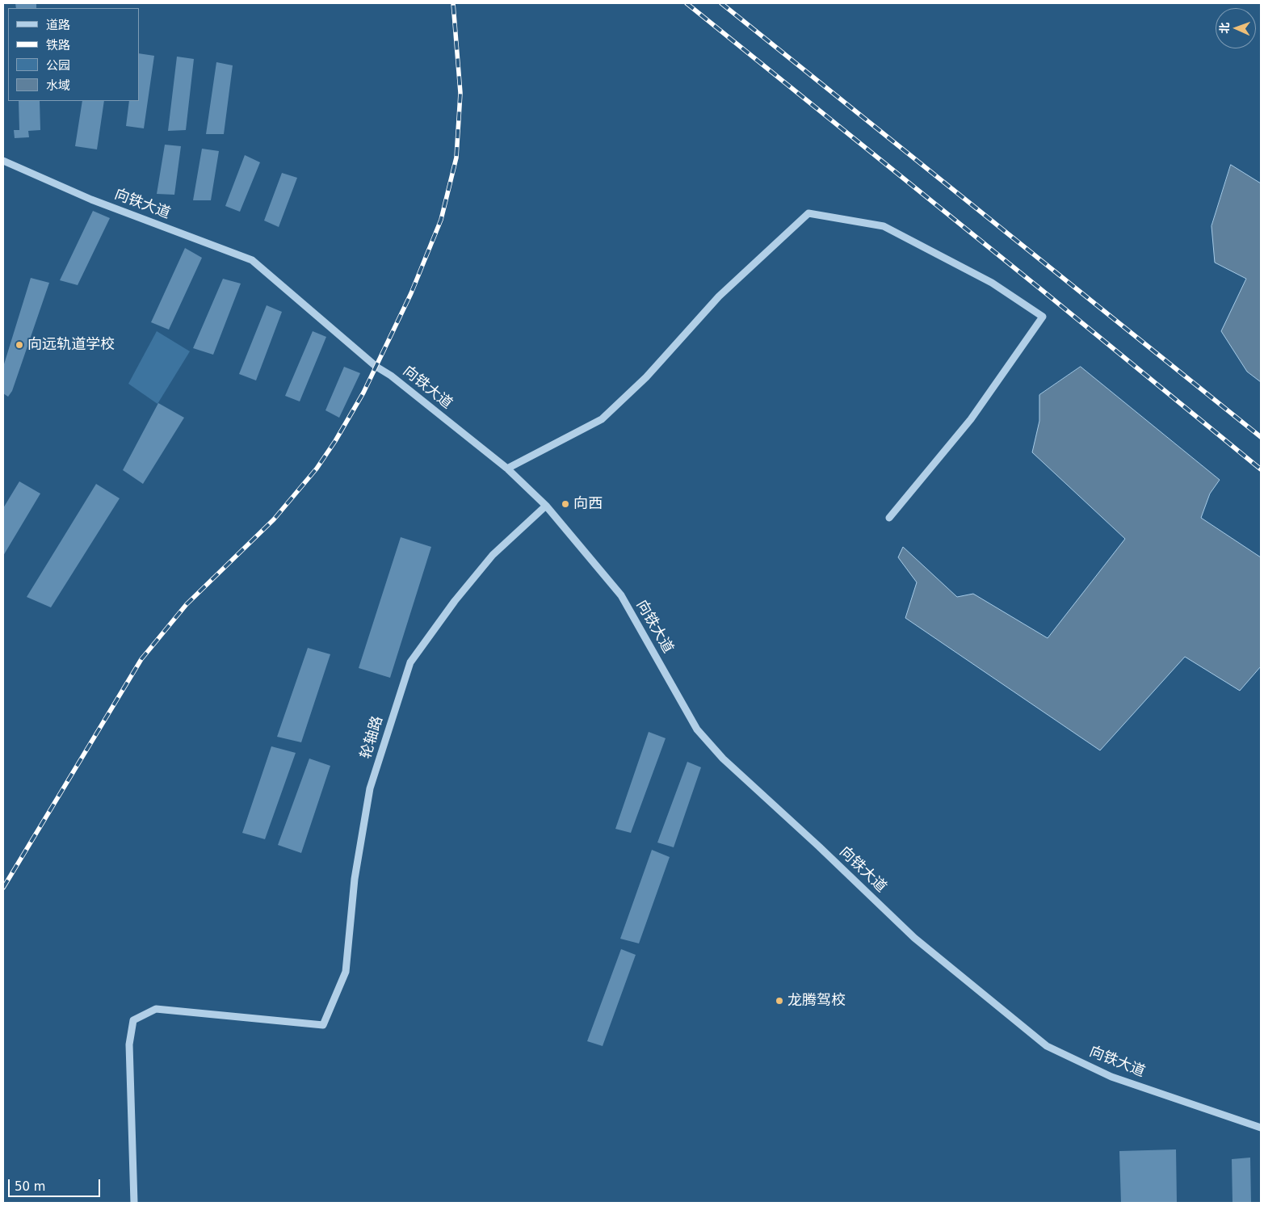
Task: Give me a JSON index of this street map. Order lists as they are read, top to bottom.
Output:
{
  "streets": {
    "street": ["向铁大道", "轮轴路"]
  },
  "crossings": [
    ["向铁大道", "轮轴路"]
  ],
  "places": ["向远轨道学校", "向西", "龙腾驾校"],
  "legend": [
    "道路",
    "铁路",
    "公园",
    "水域"
  ],
  "scale_bar": "50 m",
  "north": "left"
}
